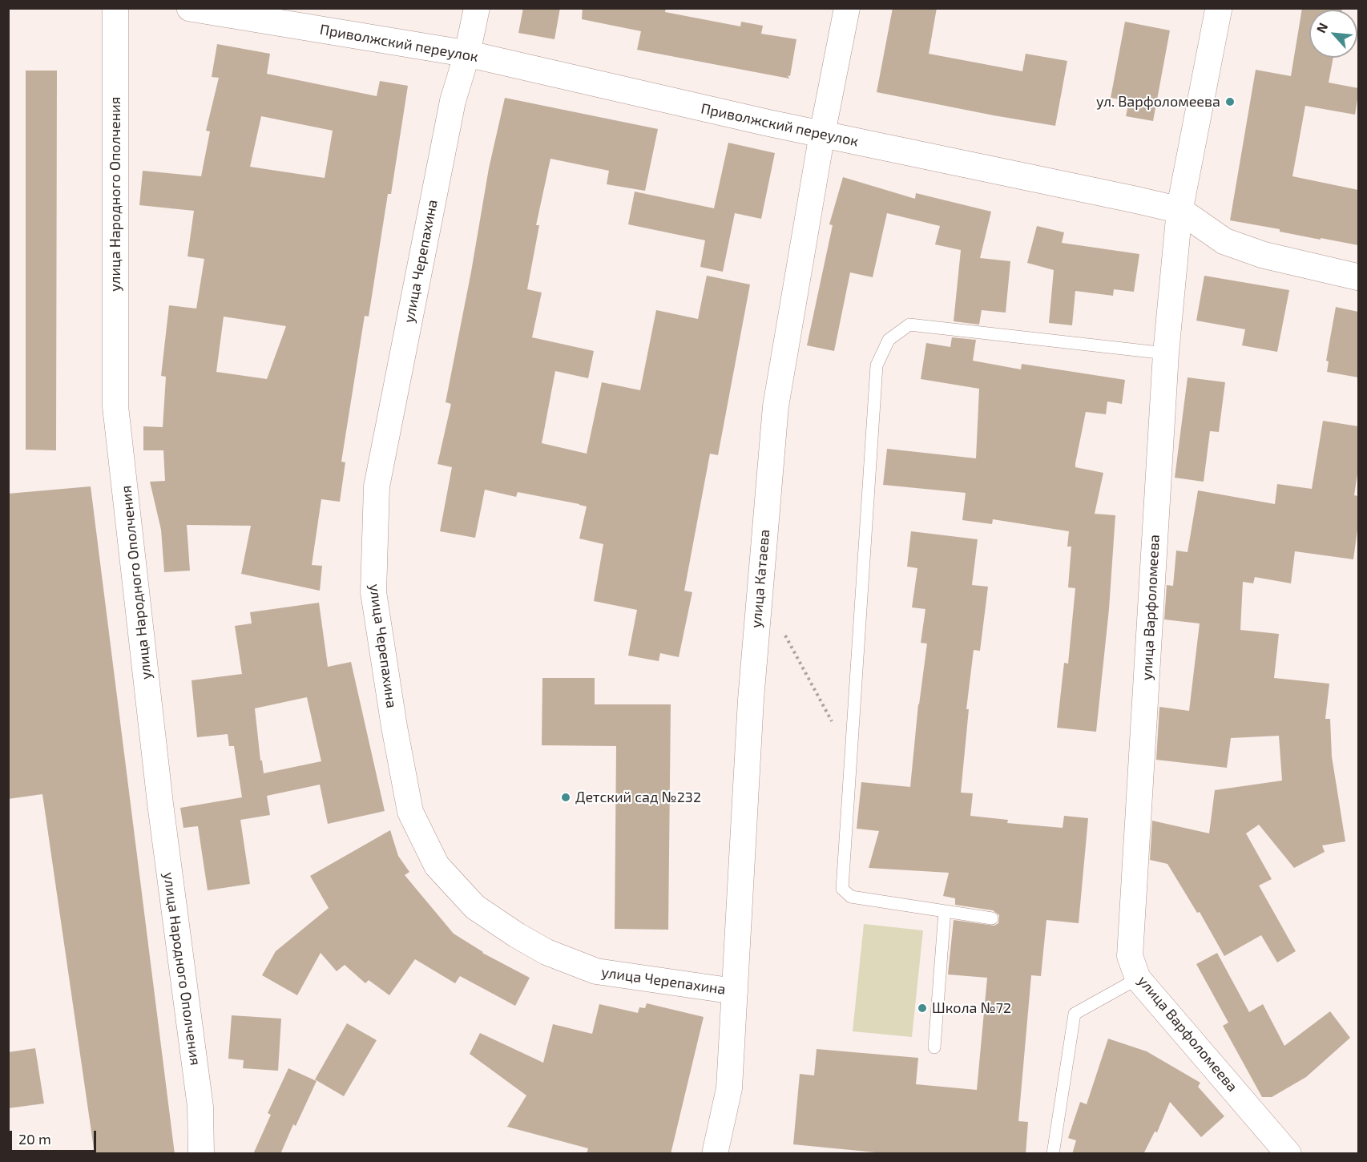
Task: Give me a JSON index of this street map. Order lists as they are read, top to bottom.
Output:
{
  "streets": {
    "main road": ["Приволжский переулок", "улица Варфоломеева"],
    "street": ["улица Народного Ополчения", "улица Черепахина", "улица Катаева"]
  },
  "crossings": [
    ["Приволжский переулок", "улица Черепахина"],
    ["Приволжский переулок", "улица Катаева"],
    ["Приволжский переулок", "улица Варфоломеева"],
    ["улица Черепахина", "улица Катаева"]
  ],
  "places": ["ул. Варфоломеева", "Детский сад №232", "Школа №72"],
  "scale_bar": "20 m",
  "north": "top left"
}
